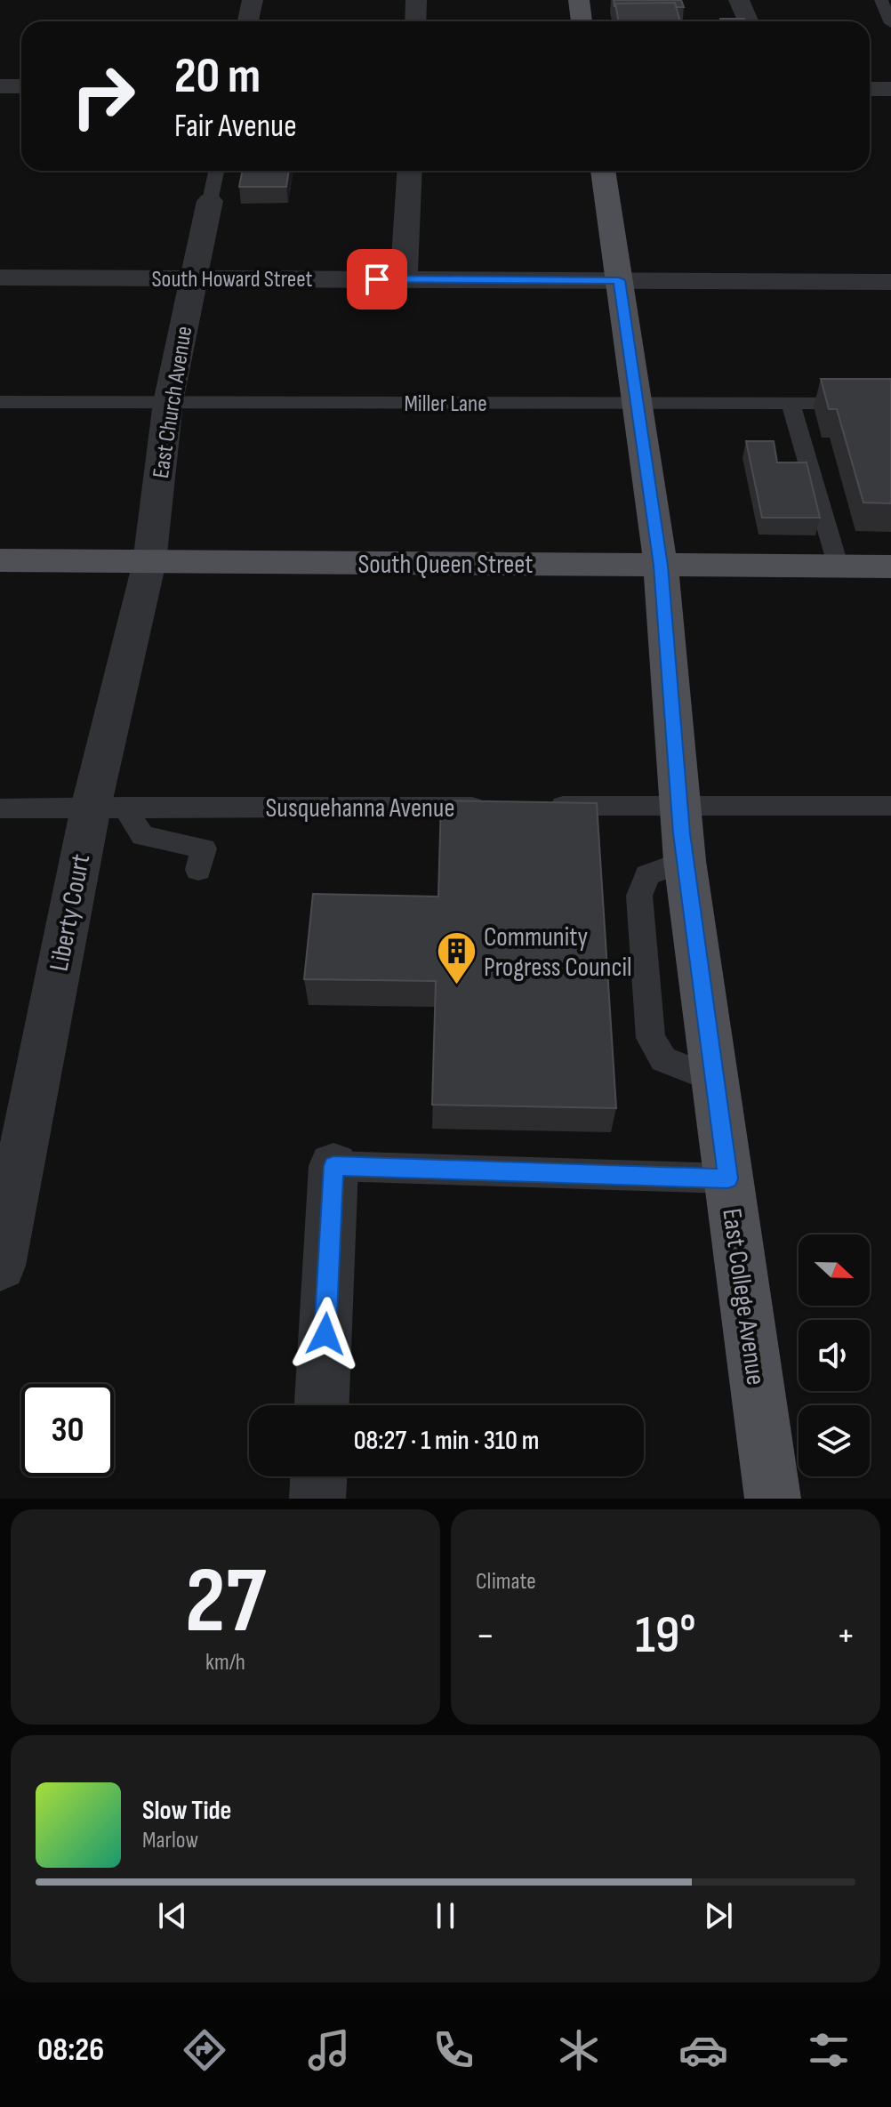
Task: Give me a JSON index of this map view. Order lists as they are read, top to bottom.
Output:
{
  "streets": {
    "main road": ["South Queen Street", "East College Avenue"],
    "street": ["South Howard Street", "East Church Avenue", "Liberty Court"],
    "lane": ["Miller Lane", "Susquehanna Avenue"]
  },
  "crossings": [
    ["South Howard Street", "East Church Avenue"],
    ["South Howard Street", "East College Avenue"],
    ["East Church Avenue", "Miller Lane"],
    ["East Church Avenue", "South Queen Street"],
    ["East Church Avenue", "Liberty Court"],
    ["Miller Lane", "East College Avenue"],
    ["South Queen Street", "Liberty Court"],
    ["South Queen Street", "East College Avenue"],
    ["Susquehanna Avenue", "Liberty Court"]
  ],
  "places": {
    "building": ["Community Progress Council"]
  },
  "north": "right",
  "page": {
    "turn": ["20 m", "Fair Avenue"],
    "limit": "30",
    "trip": "08:27 · 1 min · 310 m",
    "tile": [
      ["27", "km/h"],
      "Climate"
    ],
    "heat": ["−", "19°", "+"],
    "song": ["Slow Tide", "Marlow"],
    "tabs": "08:26"
  }
}
